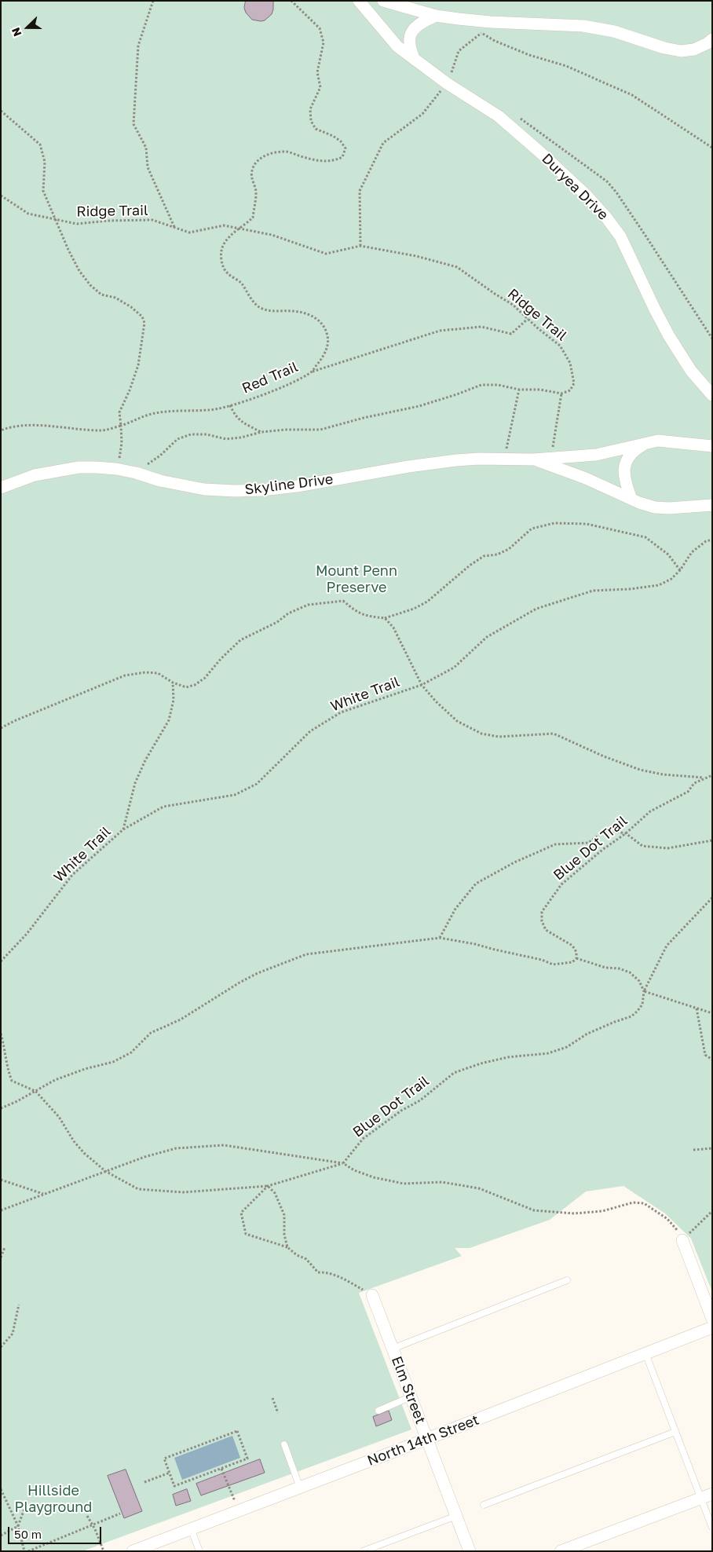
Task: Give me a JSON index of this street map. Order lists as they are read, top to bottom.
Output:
{
  "streets": {
    "street": [
      "Duryea Drive",
      "Skyline Drive",
      "Elm Street",
      "North 14th Street"
    ],
    "path": [
      "Ridge Trail",
      "Red Trail",
      "White Trail",
      "Blue Dot Trail"
    ]
  },
  "crossings": [
    ["Ridge Trail", "Red Trail"],
    ["Elm Street", "North 14th Street"]
  ],
  "parks": ["Mount Penn Preserve", "Hillside Playground"],
  "scale_bar": "50 m",
  "north": "left"
}
